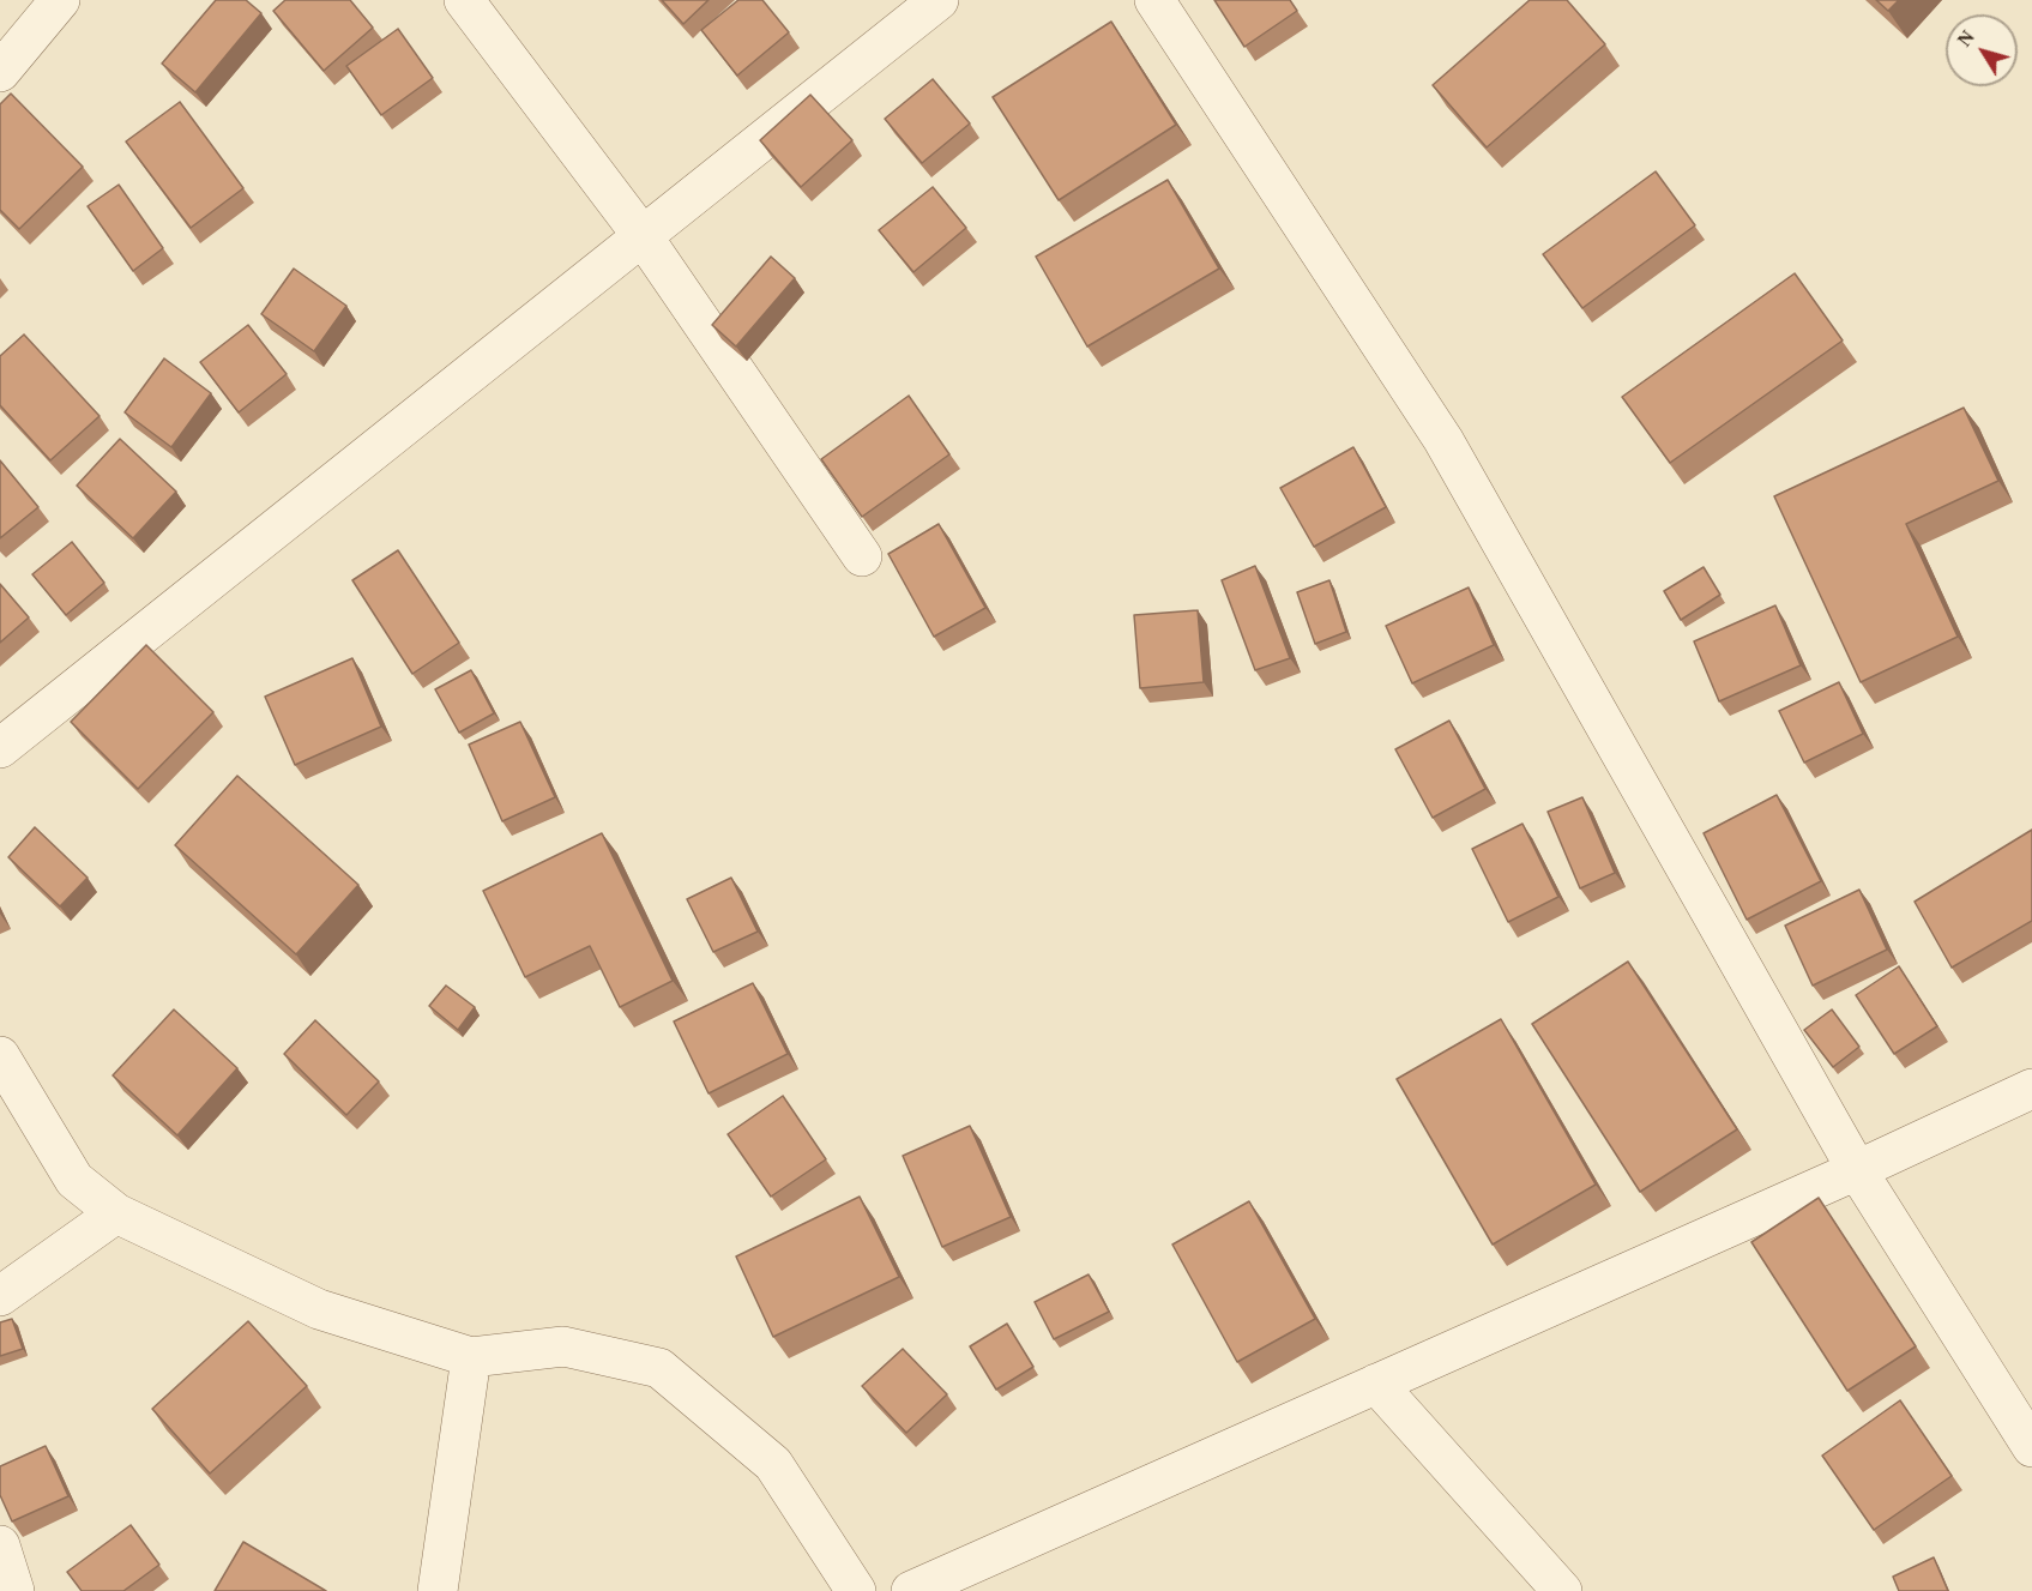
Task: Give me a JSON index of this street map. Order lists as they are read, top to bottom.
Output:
{
  "north": "top left"
}
